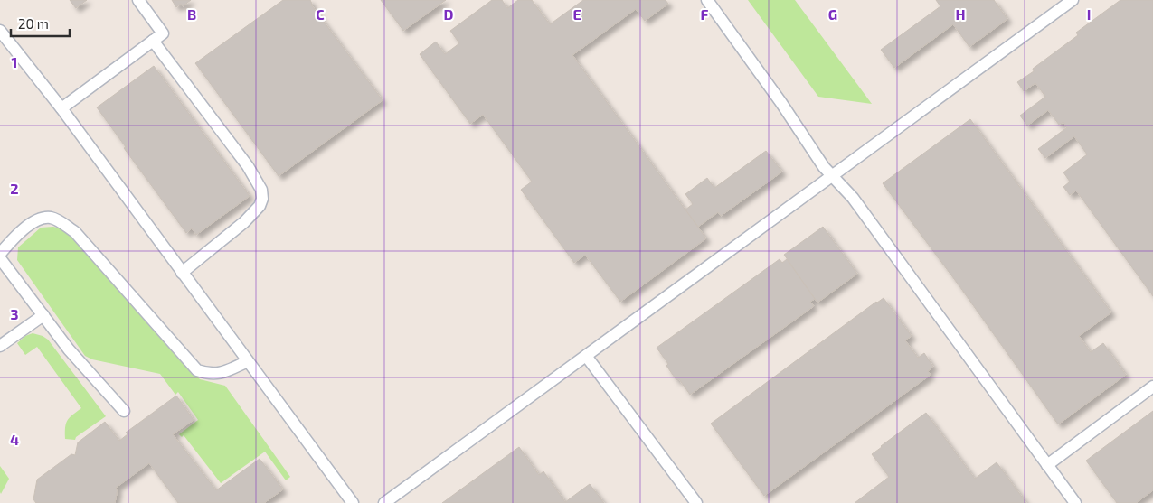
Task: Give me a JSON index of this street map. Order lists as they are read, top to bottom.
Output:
{
  "scale_bar": "20 m",
  "grid": {
    "columns": [
      "B",
      "C",
      "D",
      "E",
      "F",
      "G",
      "H",
      "I"
    ],
    "rows": [
      "1",
      "2",
      "3",
      "4"
    ]
  }
}
